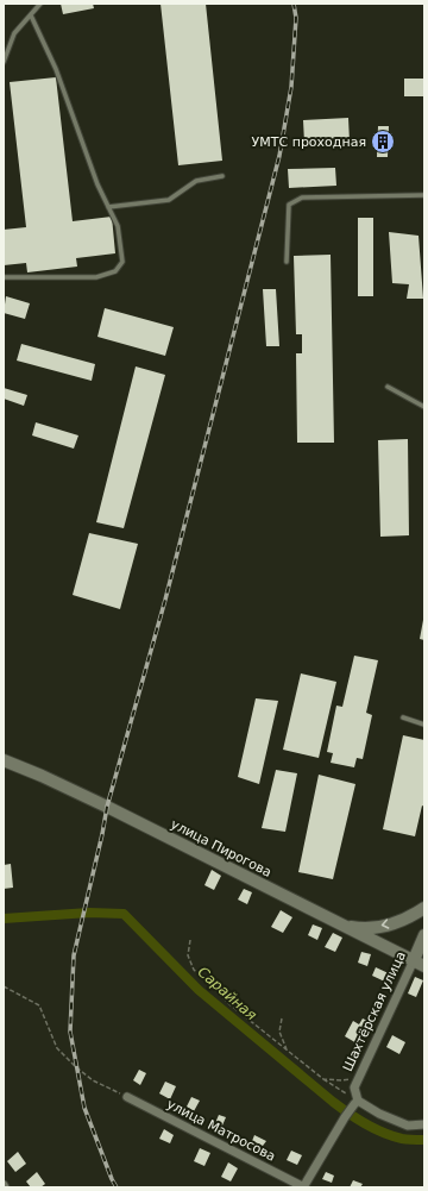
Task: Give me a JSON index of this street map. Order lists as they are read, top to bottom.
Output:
{
  "streets": {
    "main road": ["улица Пирогова", "Шахтёрская улица"],
    "street": ["улица Матросова"]
  },
  "crossings": [
    ["улица Пирогова", "Шахтёрская улица"]
  ],
  "water": ["Сарайная"],
  "places": {
    "building": ["УМТС проходная"]
  }
}
